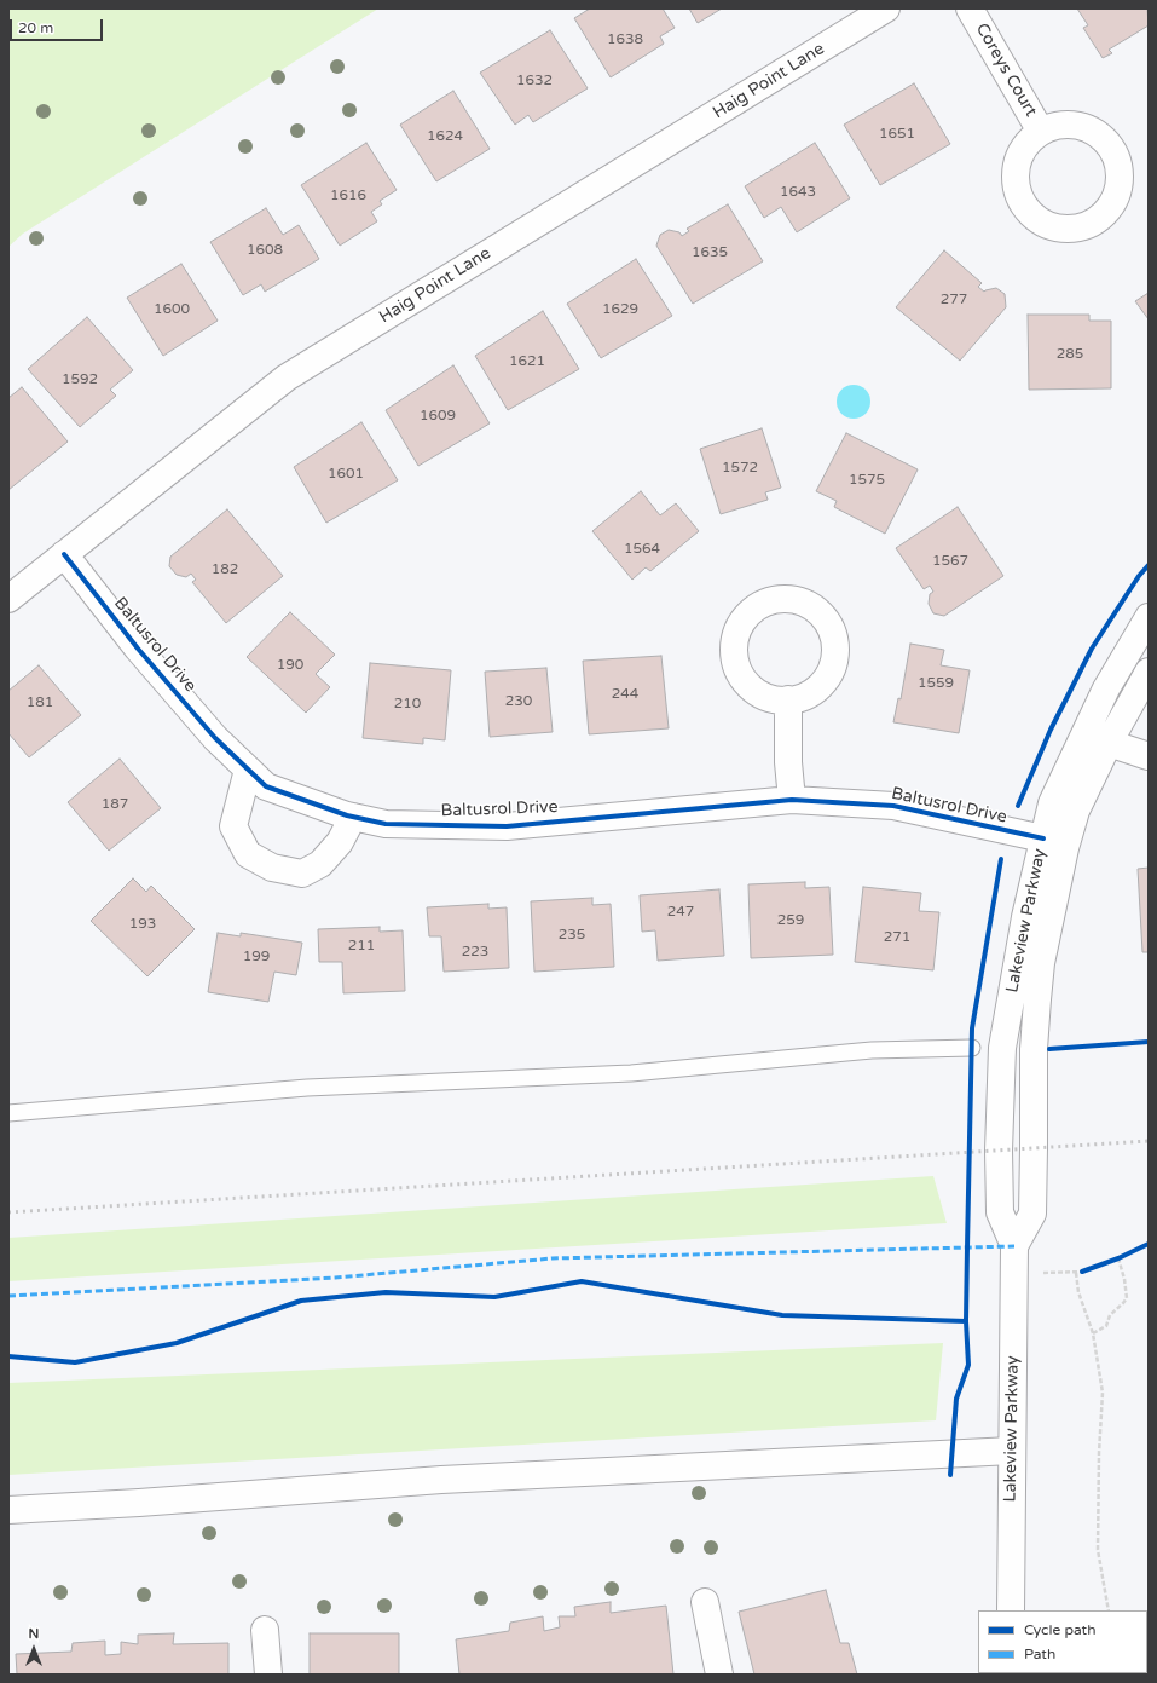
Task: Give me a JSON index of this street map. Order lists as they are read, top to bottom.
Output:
{
  "streets": {
    "street": [
      "Coreys Court",
      "Haig Point Lane",
      "Baltusrol Drive",
      "Lakeview Parkway"
    ]
  },
  "crossings": [
    ["Haig Point Lane", "Baltusrol Drive"],
    ["Baltusrol Drive", "Lakeview Parkway"]
  ],
  "house_numbers": [
    "1638",
    "1632",
    "1651",
    "1624",
    "1643",
    "1616",
    "1608",
    "1635",
    "277",
    "1600",
    "1629",
    "285",
    "1621",
    "1592",
    "1609",
    "1572",
    "1601",
    "1575",
    "1564",
    "1567",
    "182",
    "190",
    "1559",
    "244",
    "230",
    "181",
    "210",
    "187",
    "247",
    "259",
    "193",
    "235",
    "271",
    "211",
    "223",
    "199"
  ],
  "legend": ["Cycle path", "Path"],
  "scale_bar": "20 m",
  "north": "top"
}
